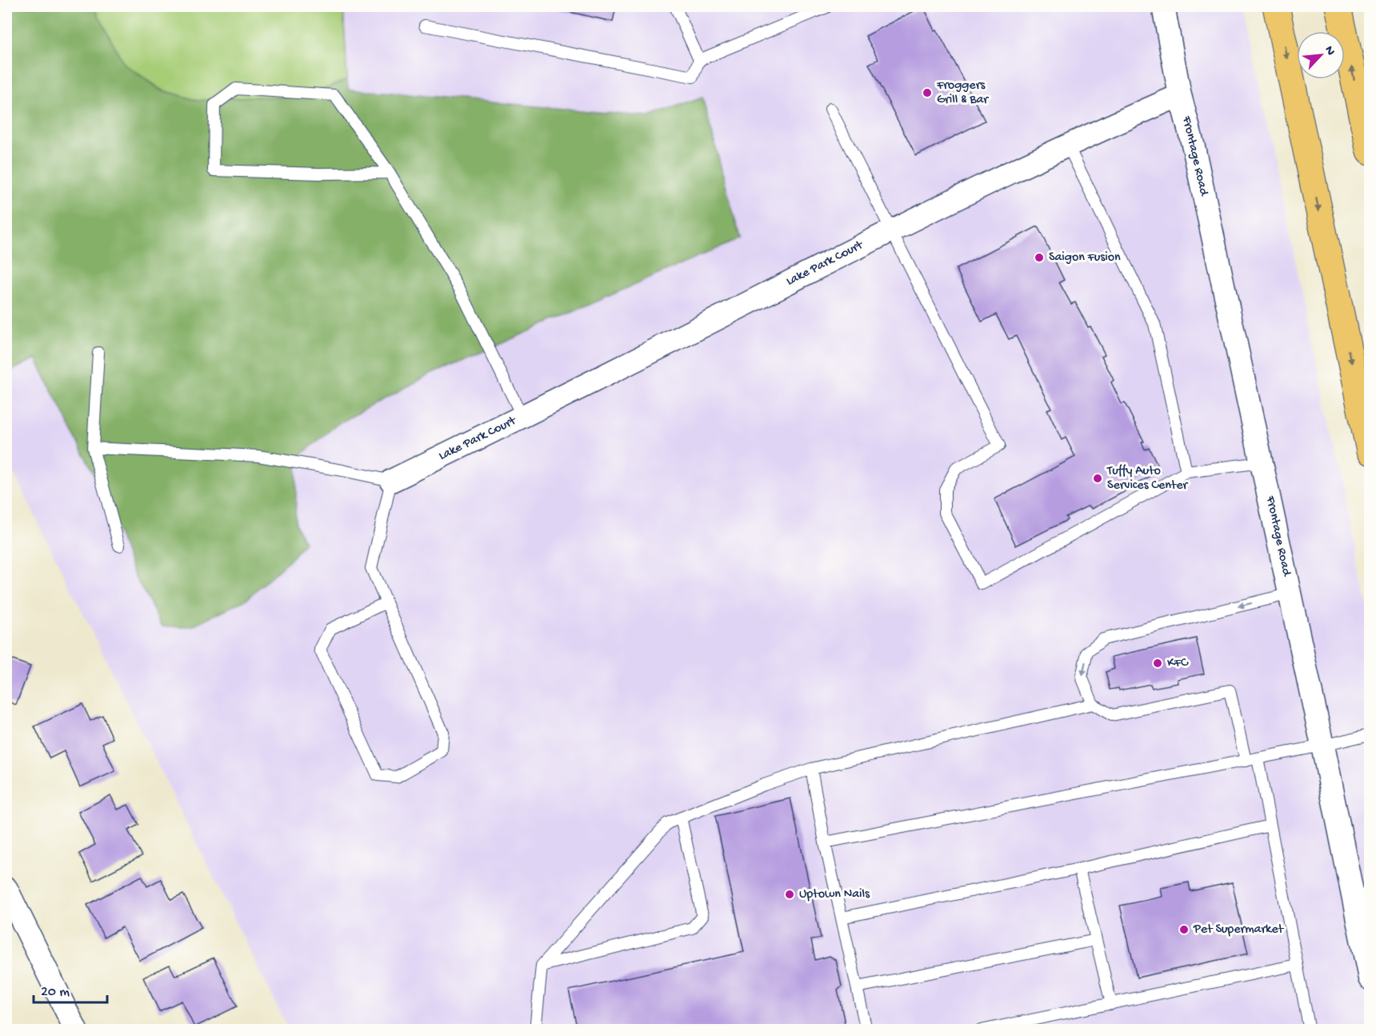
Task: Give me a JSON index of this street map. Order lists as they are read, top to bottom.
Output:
{
  "streets": {
    "street": ["Frontage Road", "Lake Park Court"]
  },
  "crossings": [
    ["Frontage Road", "Lake Park Court"]
  ],
  "places": [
    "Froggers Grill & Bar",
    "Saigon Fusion",
    "Tuffy Auto Services Center",
    "KFC",
    "Uptown Nails",
    "Pet Supermarket"
  ],
  "scale_bar": "20 m",
  "north": "top right"
}
